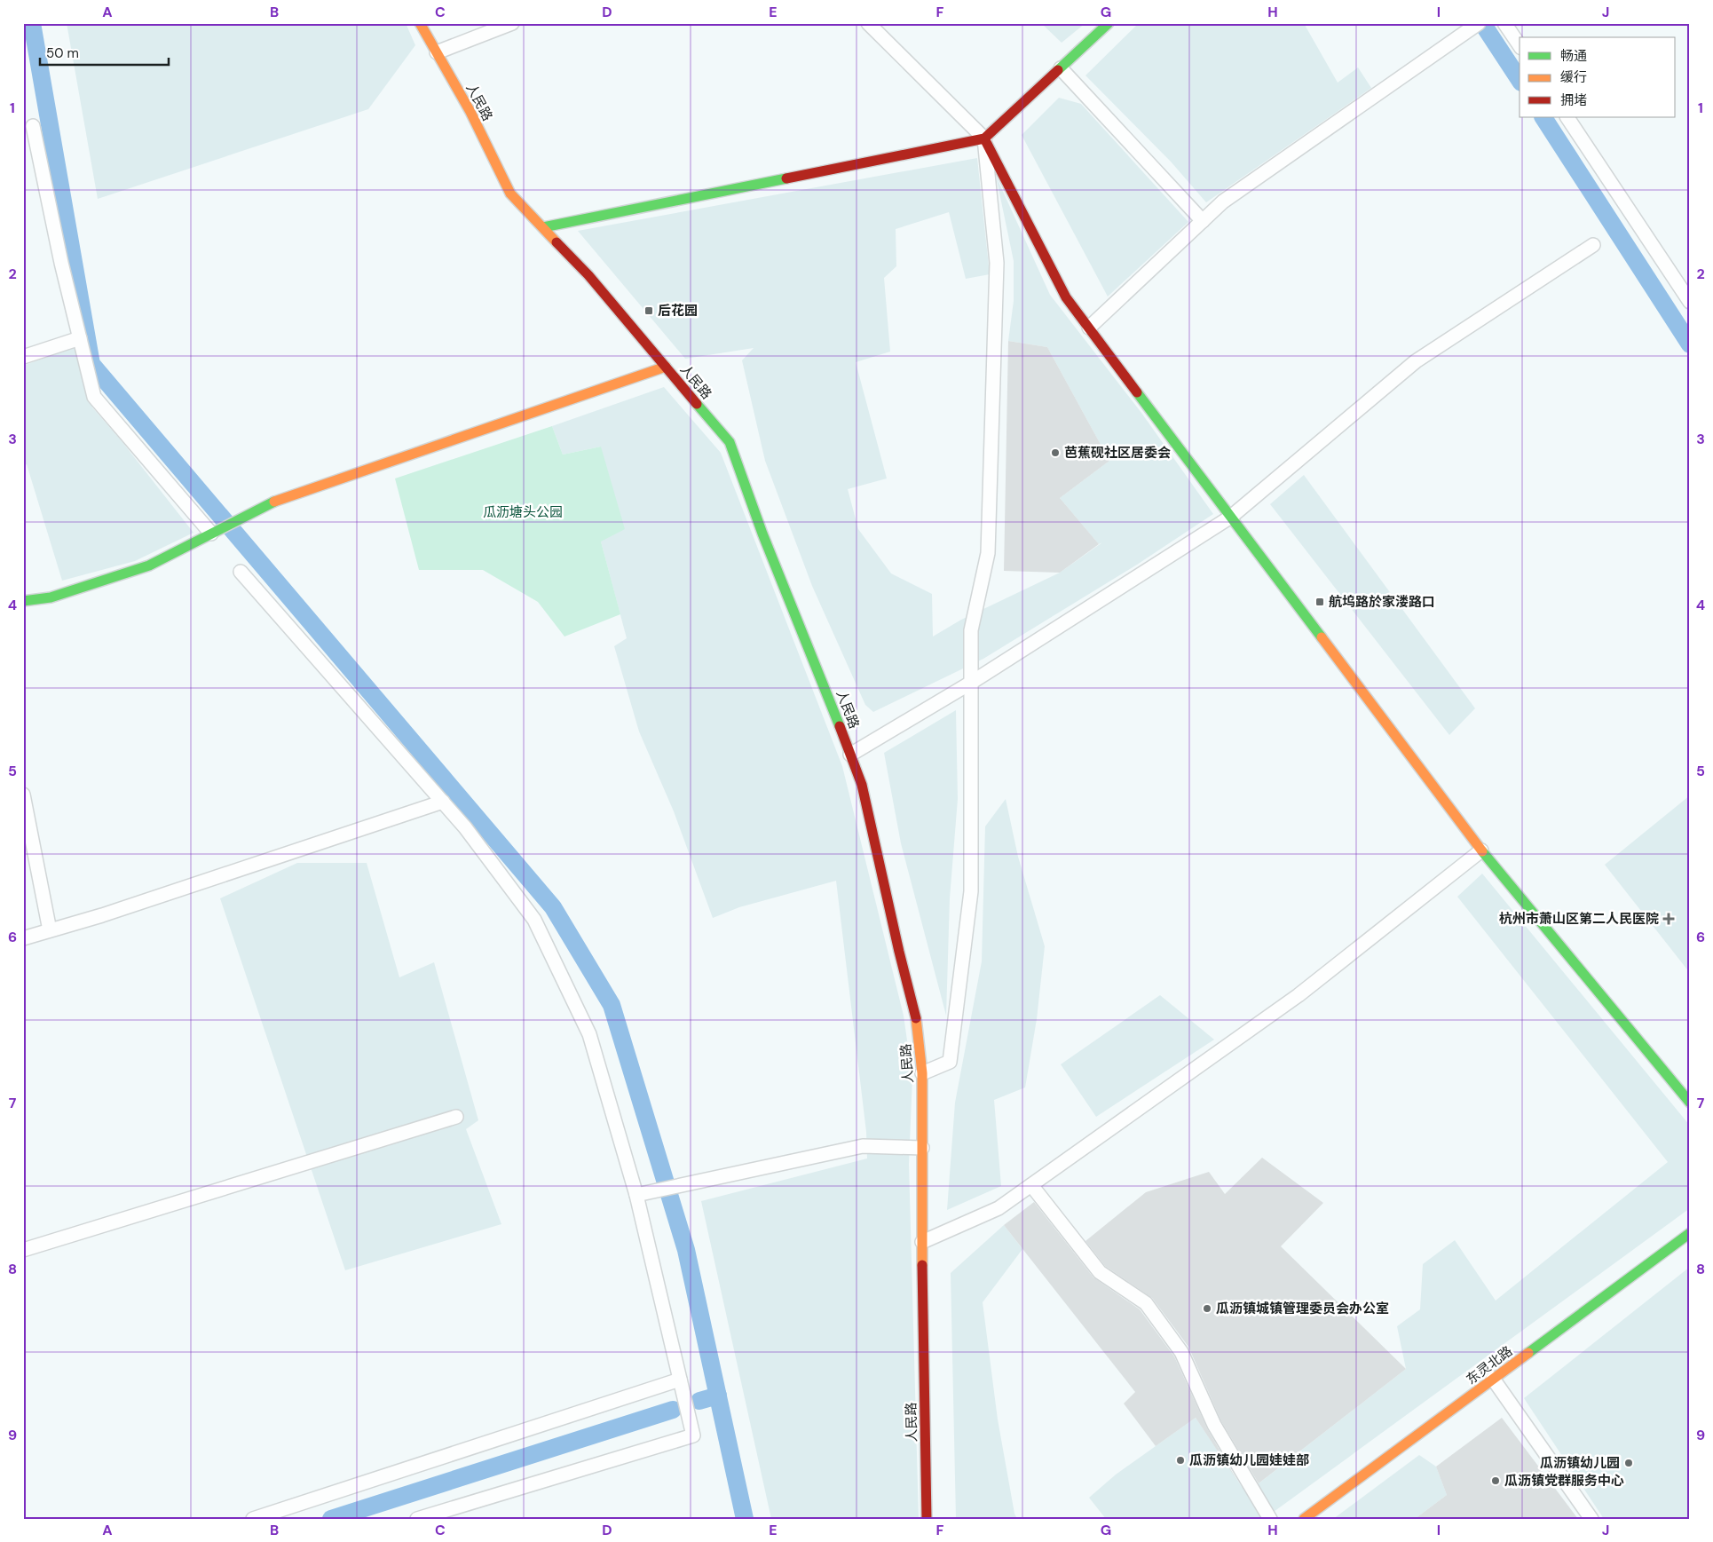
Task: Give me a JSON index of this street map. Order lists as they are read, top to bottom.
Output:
{
  "streets": {
    "street": ["人民路", "东灵北路"]
  },
  "parks": ["瓜沥塘头公园"],
  "places": {
    "transit": ["后花园", "航坞路於家溇路口"],
    "other": [
      "芭蕉砚社区居委会",
      "瓜沥镇城镇管理委员会办公室",
      "瓜沥镇幼儿园娃娃部",
      "瓜沥镇幼儿园",
      "瓜沥镇党群服务中心"
    ],
    "health": ["杭州市萧山区第二人民医院"]
  },
  "legend": ["畅通", "缓行", "拥堵"],
  "scale_bar": "50 m",
  "grid": {
    "columns": [
      "A",
      "B",
      "C",
      "D",
      "E",
      "F",
      "G",
      "H",
      "I",
      "J"
    ],
    "rows": [
      "1",
      "2",
      "3",
      "4",
      "5",
      "6",
      "7",
      "8",
      "9"
    ]
  }
}
